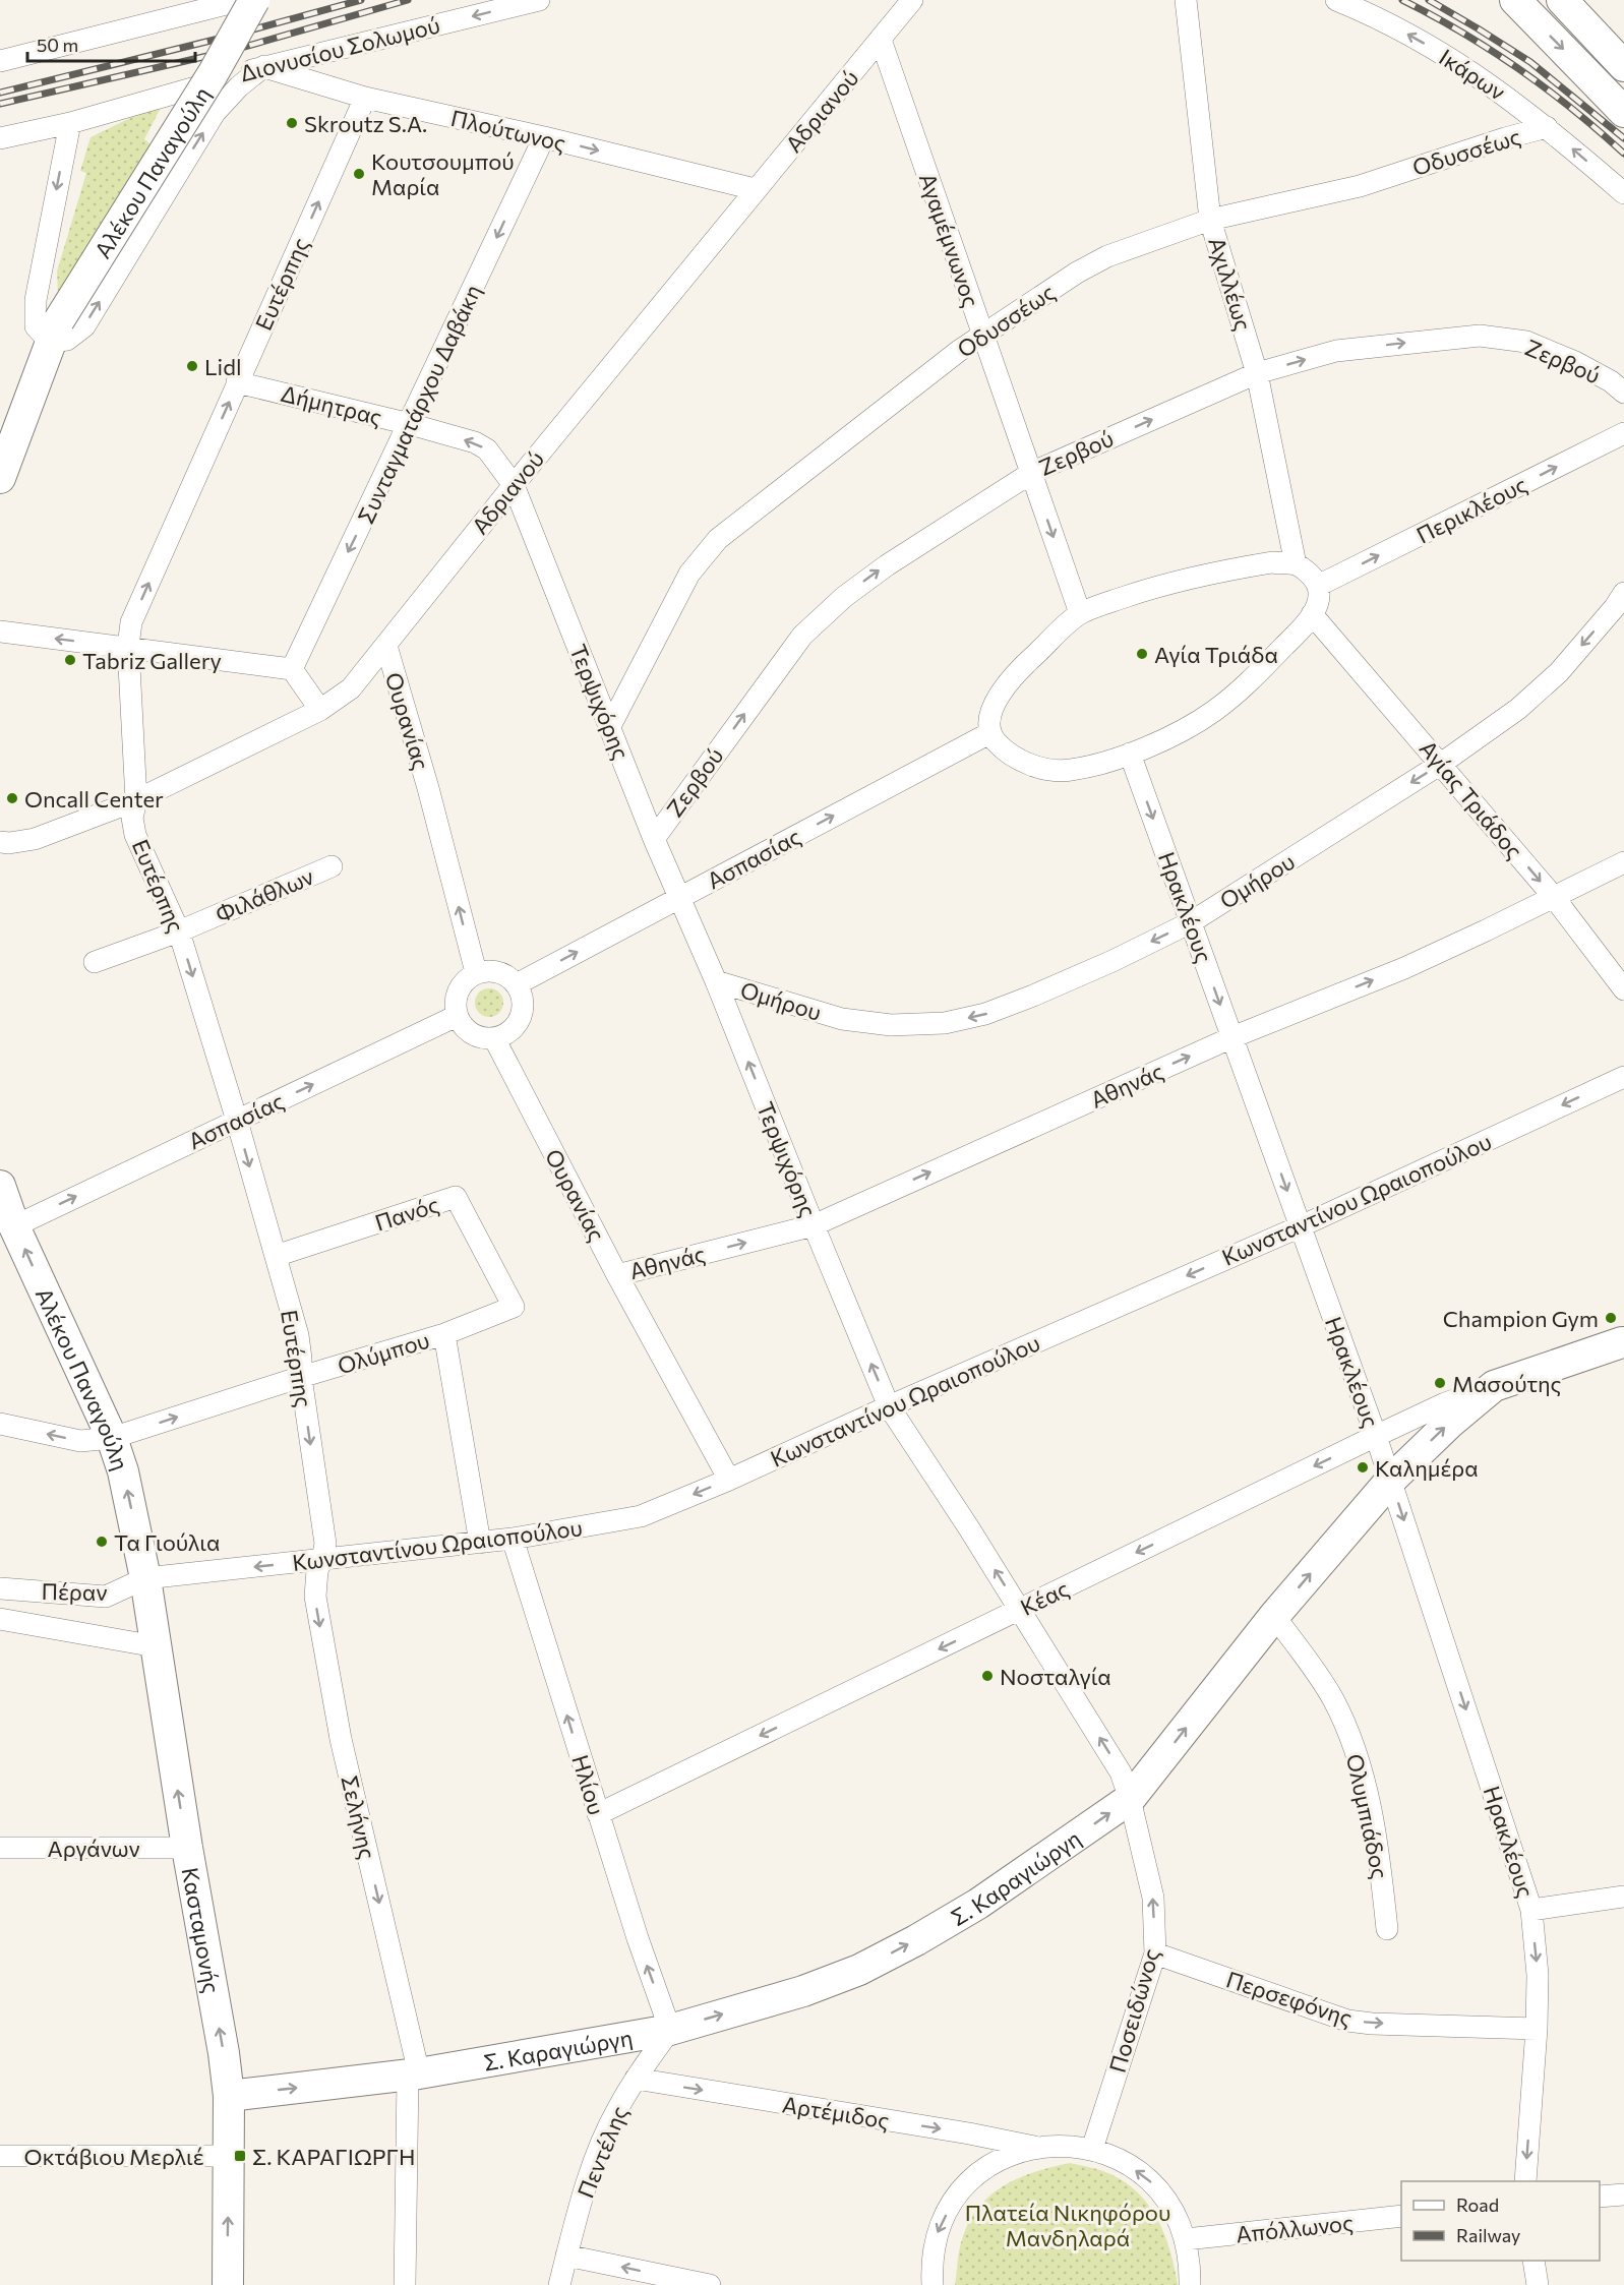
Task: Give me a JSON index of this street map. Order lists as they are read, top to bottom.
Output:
{
  "streets": {
    "street": [
      "Διονυσίου Σολωμού",
      "Ικάρων",
      "Αδριανού",
      "Πλούτωνος",
      "Οδυσσέως",
      "Αλέκου Παναγούλη",
      "Αγαμέμνωνος",
      "Ευτέρπης",
      "Αχιλλέως",
      "Ζερβού",
      "Συνταγματάρχου Δαβάκη",
      "Δήμητρας",
      "Περικλέους",
      "Τερψιχόρης",
      "Ουρανίας",
      "Αγίας Τριάδος",
      "Ασπασίας",
      "Ομήρου",
      "Φιλάθλων",
      "Ηρακλέους",
      "Αθηνάς",
      "Κωνσταντίνου Ωραιοπούλου",
      "Πανός",
      "Ολύμπου",
      "Πέραν",
      "Κέας",
      "Ηλίου",
      "Ολυμπιάδος",
      "Σελήνης",
      "Αργάνων",
      "Σ. Καραγιώργη",
      "Κασταμονής",
      "Περσεφόνης",
      "Ποσειδώνος",
      "Αρτέμιδος",
      "Πεντέλης",
      "Οκτάβιου Μερλιέ",
      "Απόλλωνος"
    ]
  },
  "crossings": [
    ["Διονυσίου Σολωμού", "Πλούτωνος"],
    ["Ικάρων", "Οδυσσέως"],
    ["Αδριανού", "Πλούτωνος"],
    ["Αδριανού", "Αγαμέμνωνος"],
    ["Αδριανού", "Ευτέρπης"],
    ["Αδριανού", "Δήμητρας"],
    ["Αδριανού", "Τερψιχόρης"],
    ["Αδριανού", "Ουρανίας"],
    ["Πλούτωνος", "Ευτέρπης"],
    ["Πλούτωνος", "Συνταγματάρχου Δαβάκη"],
    ["Οδυσσέως", "Αγαμέμνωνος"],
    ["Οδυσσέως", "Αχιλλέως"],
    ["Οδυσσέως", "Τερψιχόρης"],
    ["Αλέκου Παναγούλη", "Ασπασίας"],
    ["Αλέκου Παναγούλη", "Κωνσταντίνου Ωραιοπούλου"],
    ["Αλέκου Παναγούλη", "Ολύμπου"],
    ["Αλέκου Παναγούλη", "Πέραν"],
    ["Αλέκου Παναγούλη", "Κασταμονής"],
    ["Αγαμέμνωνος", "Ζερβού"],
    ["Ευτέρπης", "Δήμητρας"],
    ["Ευτέρπης", "Ασπασίας"],
    ["Ευτέρπης", "Φιλάθλων"],
    ["Ευτέρπης", "Κωνσταντίνου Ωραιοπούλου"],
    ["Ευτέρπης", "Πανός"],
    ["Ευτέρπης", "Ολύμπου"],
    ["Ευτέρπης", "Σελήνης"],
    ["Αχιλλέως", "Ζερβού"],
    ["Ζερβού", "Τερψιχόρης"],
    ["Συνταγματάρχου Δαβάκη", "Δήμητρας"],
    ["Δήμητρας", "Τερψιχόρης"],
    ["Τερψιχόρης", "Ασπασίας"],
    ["Τερψιχόρης", "Ομήρου"],
    ["Τερψιχόρης", "Αθηνάς"],
    ["Τερψιχόρης", "Κωνσταντίνου Ωραιοπούλου"],
    ["Τερψιχόρης", "Κέας"],
    ["Τερψιχόρης", "Σ. Καραγιώργη"],
    ["Τερψιχόρης", "Ποσειδώνος"],
    ["Ουρανίας", "Ασπασίας"],
    ["Ουρανίας", "Αθηνάς"],
    ["Ουρανίας", "Κωνσταντίνου Ωραιοπούλου"],
    ["Αγίας Τριάδος", "Ομήρου"],
    ["Αγίας Τριάδος", "Αθηνάς"],
    ["Ομήρου", "Ηρακλέους"],
    ["Ηρακλέους", "Αθηνάς"],
    ["Ηρακλέους", "Κωνσταντίνου Ωραιοπούλου"],
    ["Ηρακλέους", "Κέας"],
    ["Ηρακλέους", "Σ. Καραγιώργη"],
    ["Ηρακλέους", "Περσεφόνης"],
    ["Κωνσταντίνου Ωραιοπούλου", "Πέραν"],
    ["Κωνσταντίνου Ωραιοπούλου", "Ηλίου"],
    ["Κωνσταντίνου Ωραιοπούλου", "Σελήνης"],
    ["Κωνσταντίνου Ωραιοπούλου", "Κασταμονής"],
    ["Πανός", "Ολύμπου"],
    ["Πέραν", "Κασταμονής"],
    ["Κέας", "Ηλίου"],
    ["Κέας", "Σ. Καραγιώργη"],
    ["Ηλίου", "Σ. Καραγιώργη"],
    ["Ηλίου", "Πεντέλης"],
    ["Ολυμπιάδος", "Σ. Καραγιώργη"],
    ["Σελήνης", "Σ. Καραγιώργη"],
    ["Αργάνων", "Κασταμονής"],
    ["Σ. Καραγιώργη", "Κασταμονής"],
    ["Σ. Καραγιώργη", "Ποσειδώνος"],
    ["Σ. Καραγιώργη", "Πεντέλης"],
    ["Κασταμονής", "Οκτάβιου Μερλιέ"],
    ["Περσεφόνης", "Ποσειδώνος"],
    ["Αρτέμιδος", "Πεντέλης"]
  ],
  "one_way": [
    "Διονυσίου Σολωμού",
    "Πλούτωνος",
    "Αλέκου Παναγούλη",
    "Ζερβού",
    "Συνταγματάρχου Δαβάκη",
    "Δήμητρας",
    "Περικλέους",
    "Τερψιχόρης",
    "Ουρανίας",
    "Αγίας Τριάδος",
    "Ασπασίας",
    "Ομήρου",
    "Ηρακλέους",
    "Αθηνάς",
    "Κωνσταντίνου Ωραιοπούλου",
    "Κέας",
    "Ηλίου",
    "Σελήνης",
    "Σ. Καραγιώργη",
    "Κασταμονής",
    "Περσεφόνης",
    "Ποσειδώνος",
    "Αρτέμιδος"
  ],
  "parks": ["Πλατεία Νικηφόρου Μανδηλαρά"],
  "places": {
    "other": [
      "Skroutz S.A.",
      "Κουτσουμπού Μαρία",
      "Lidl",
      "Αγία Τριάδα",
      "Tabriz Gallery",
      "Oncall Center",
      "Champion Gym",
      "Μασούτης",
      "Καλημέρα",
      "Τα Γιούλια",
      "Νοσταλγία"
    ],
    "transit": ["Σ. ΚΑΡΑΓΙΩΡΓΗ"]
  },
  "legend": ["Road", "Railway"],
  "scale_bar": "50 m"
}
